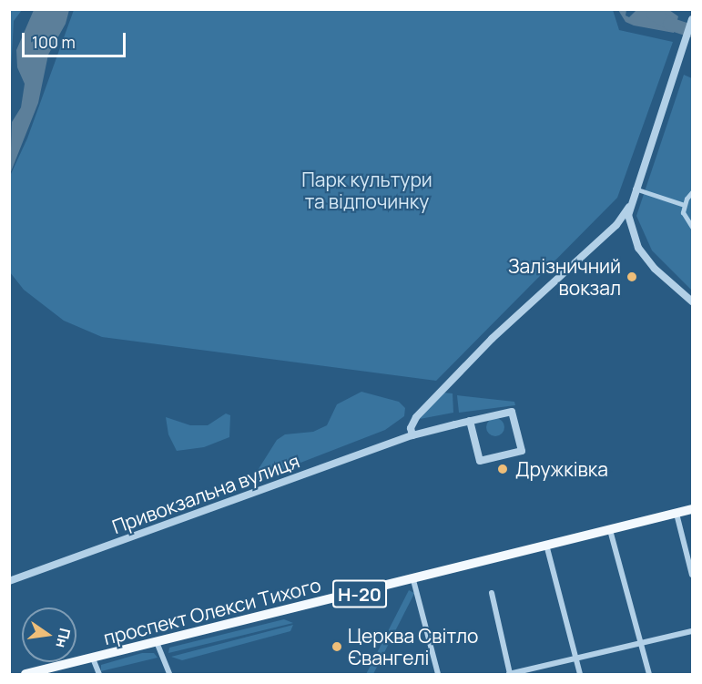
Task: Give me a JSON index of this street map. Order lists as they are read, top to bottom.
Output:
{
  "streets": {
    "main road": ["Н-20", "проспект Олекси Тихого"],
    "street": ["Привокзальна вулиця"]
  },
  "parks": ["Парк культури та відпочинку"],
  "places": ["Залізничний вокзал", "Дружківка", "Церква Світло Євангелі"],
  "scale_bar": "100 m",
  "north": "right"
}
